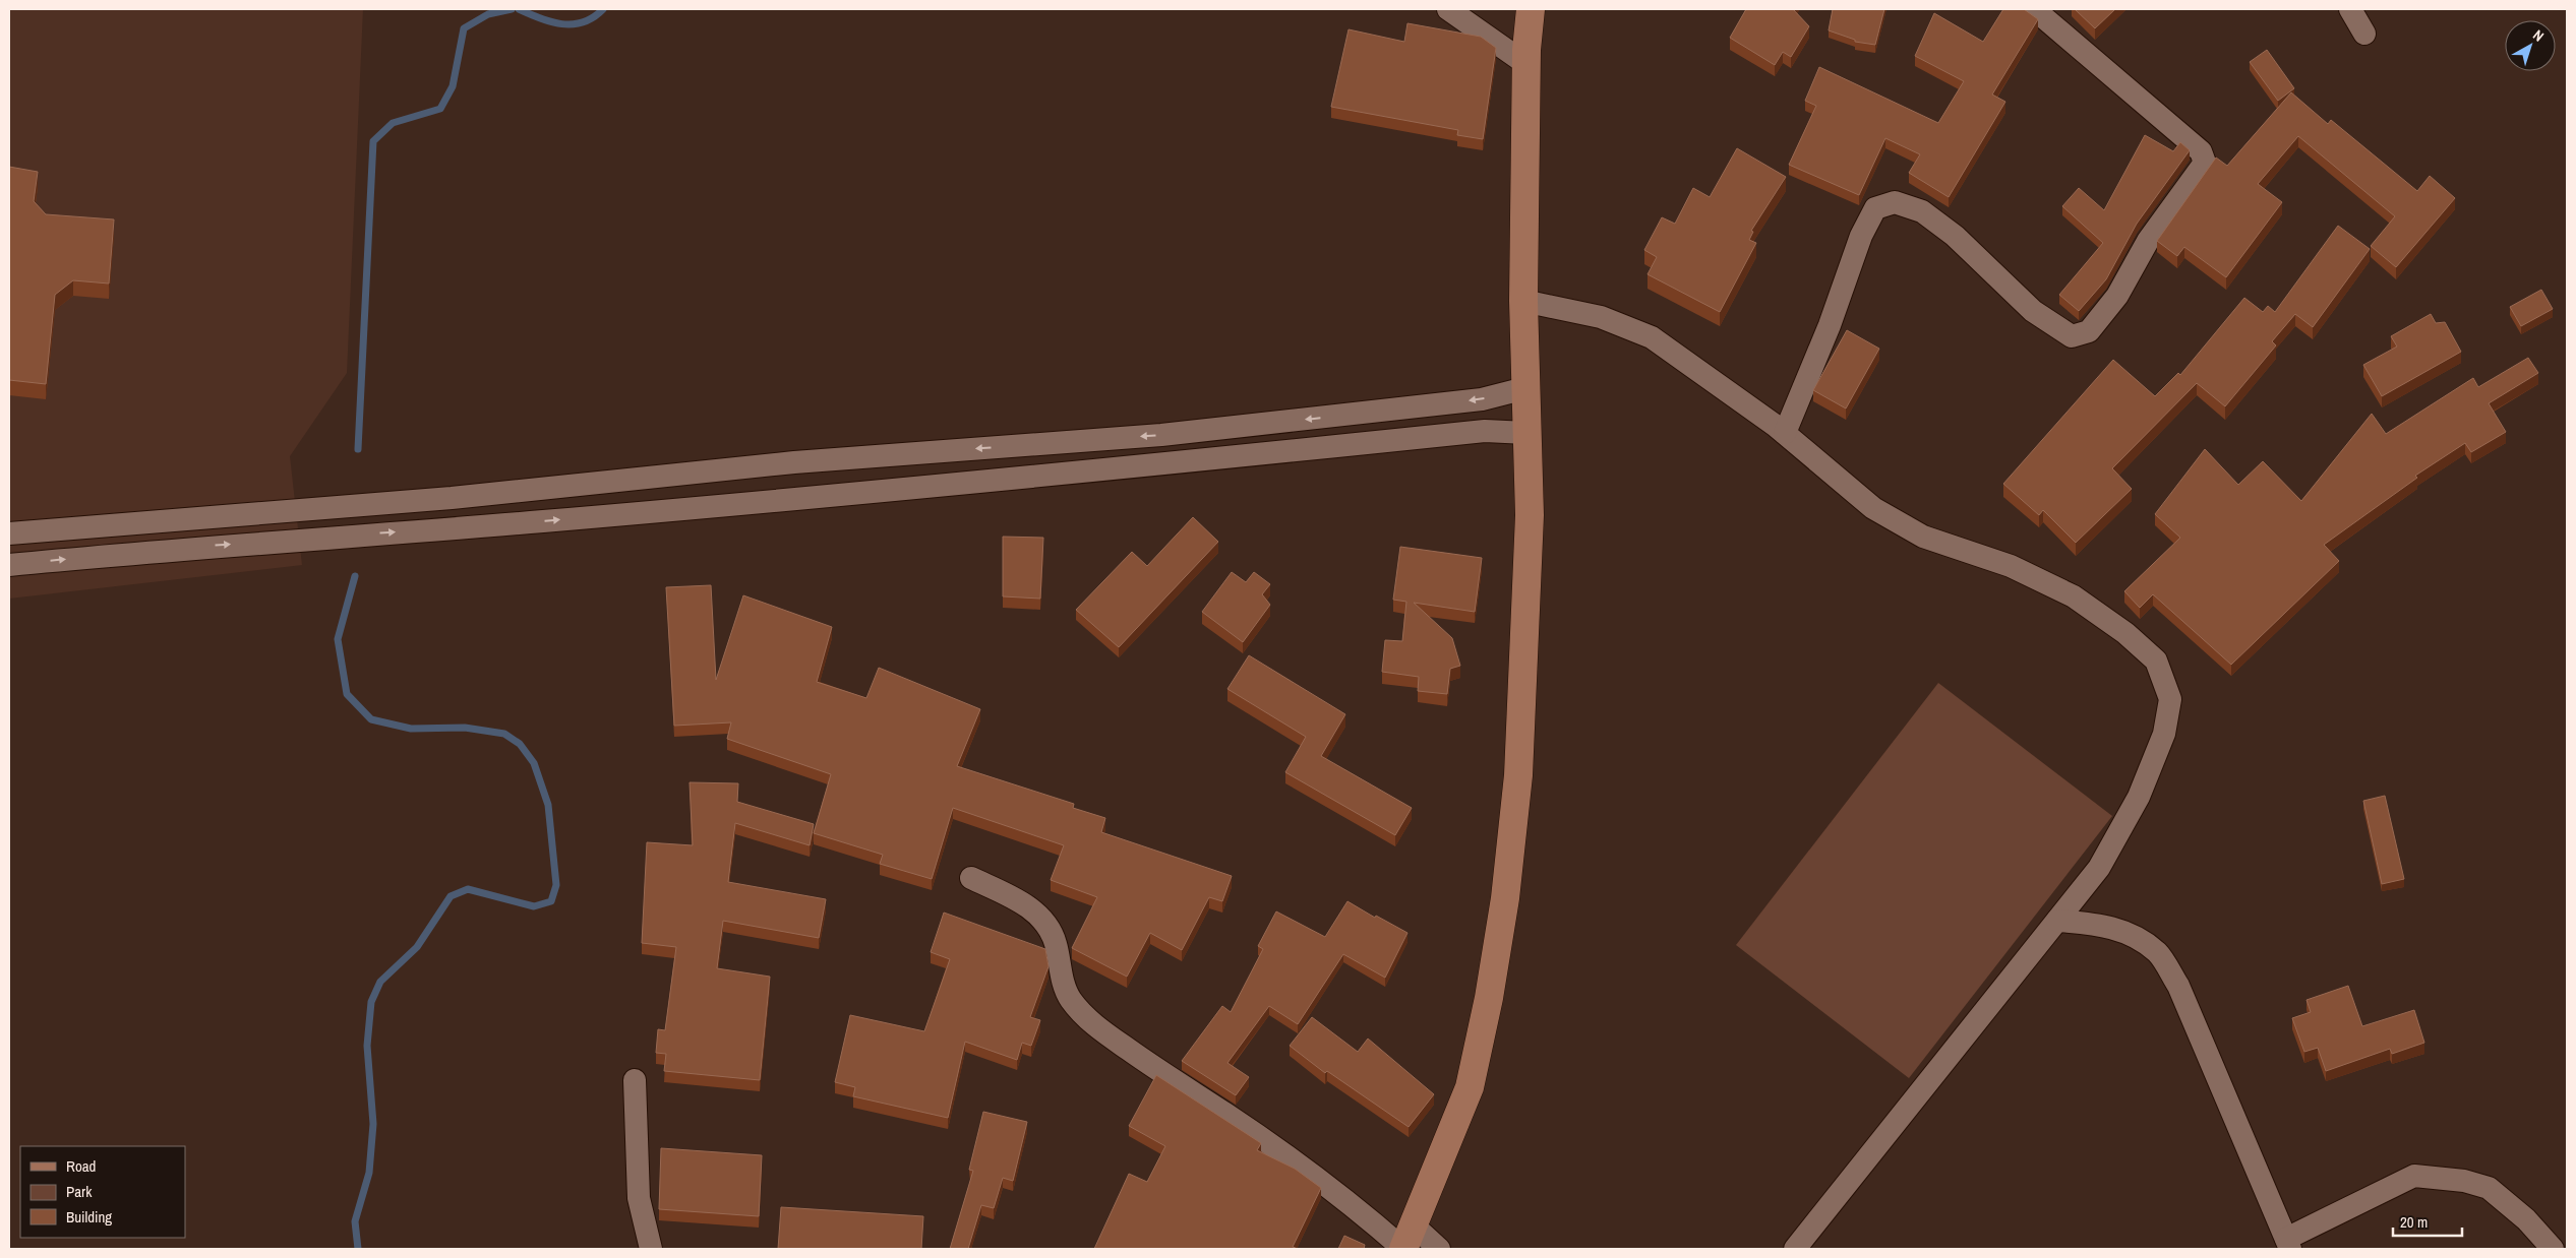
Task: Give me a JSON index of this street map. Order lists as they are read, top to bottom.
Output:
{
  "legend": ["Road", "Park", "Building"],
  "scale_bar": "20 m",
  "north": "top right"
}
